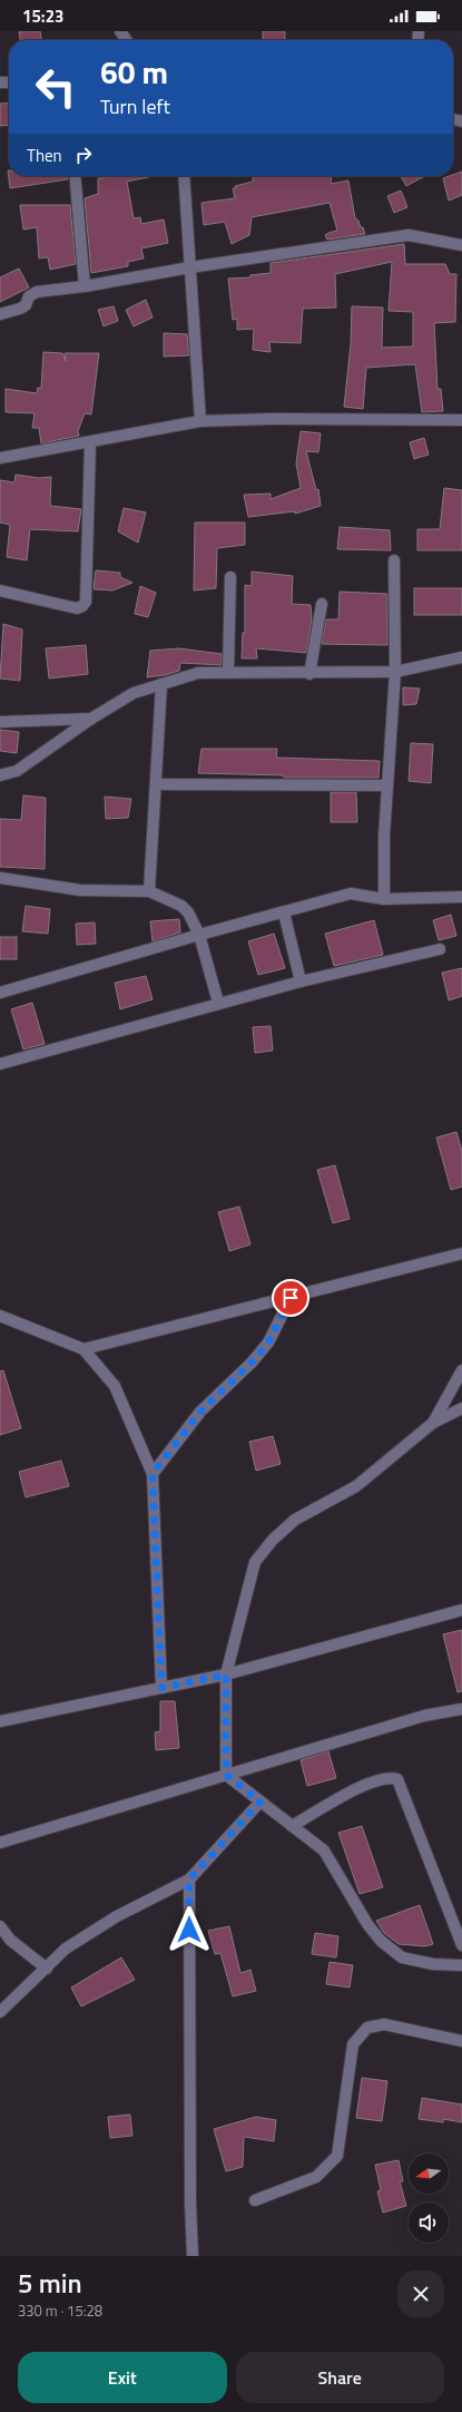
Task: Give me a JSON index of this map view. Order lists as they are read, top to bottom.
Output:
{
  "north": "left",
  "page": {
    "status": "15:23",
    "turn": ["60 m", "Turn left"],
    "then": "Then",
    "heading": ["5 min", "330 m · 15:28"],
    "buttons": ["Exit", "Share"]
  }
}
